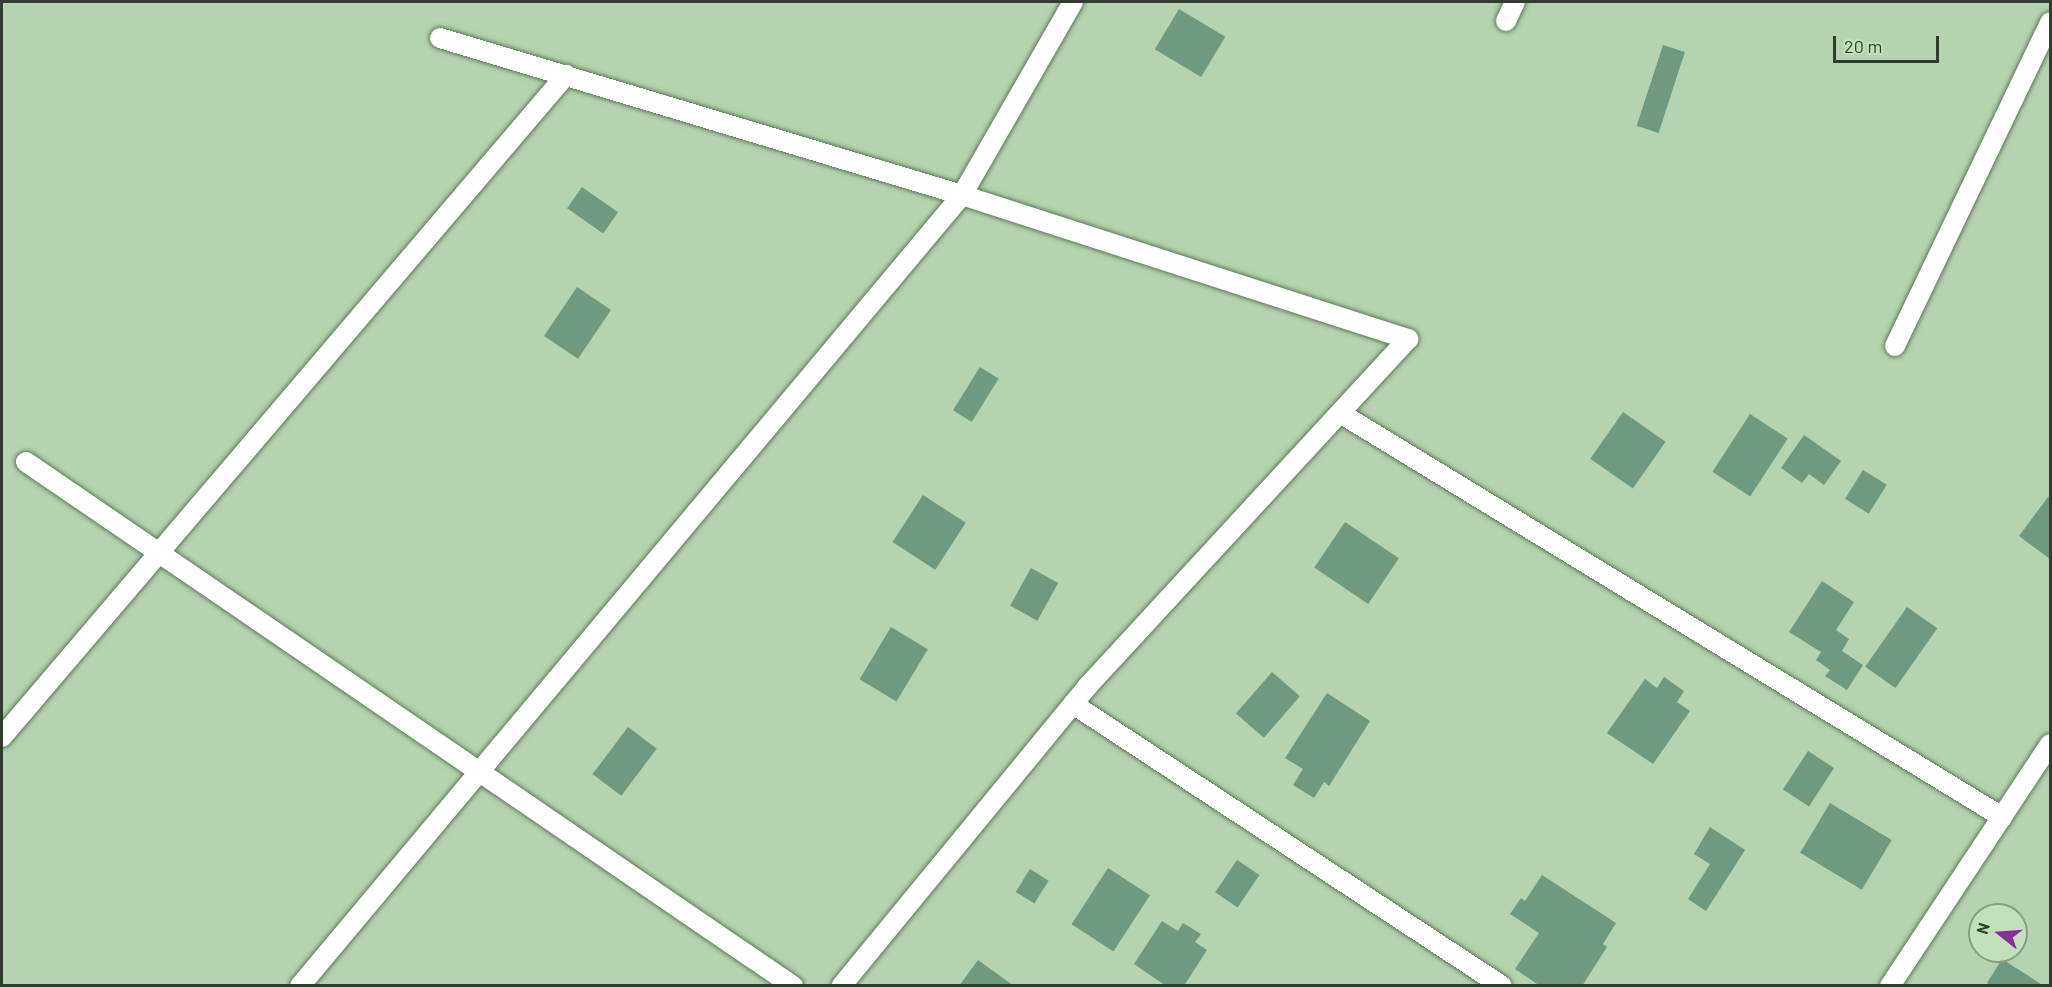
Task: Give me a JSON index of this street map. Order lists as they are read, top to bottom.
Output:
{
  "scale_bar": "20 m",
  "north": "left"
}
